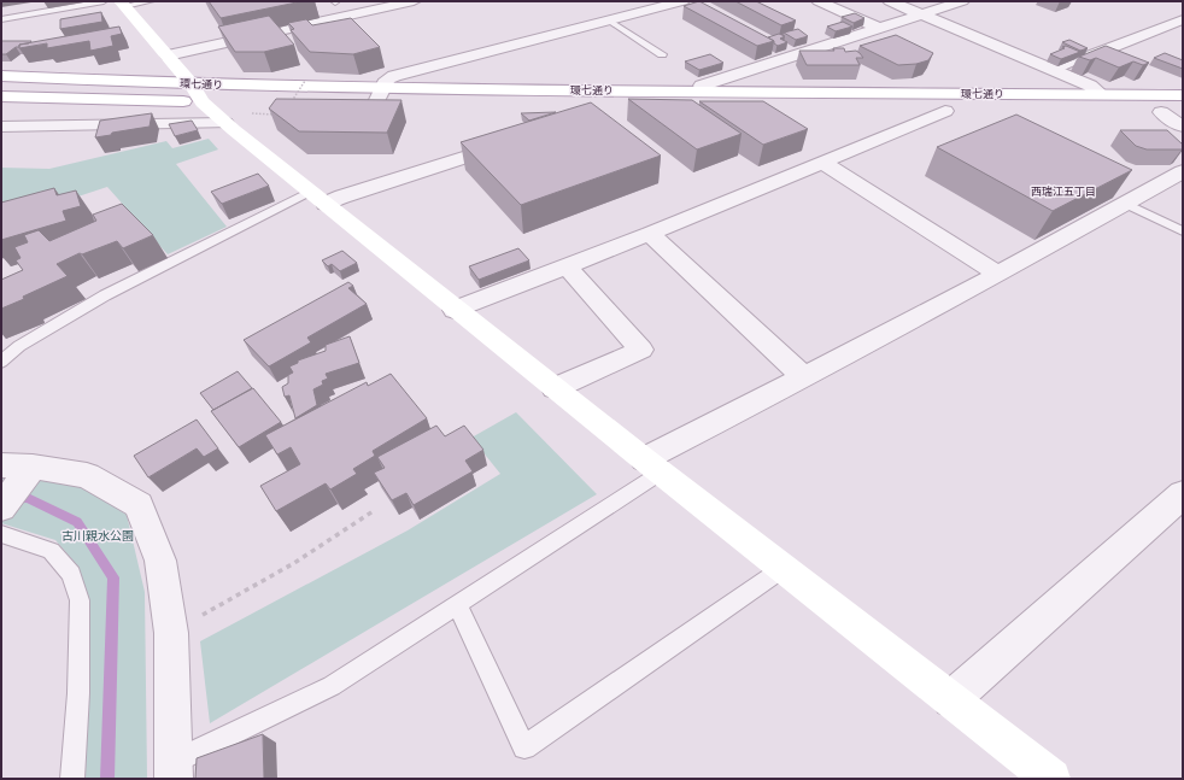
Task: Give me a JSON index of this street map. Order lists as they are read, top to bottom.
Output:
{
  "streets": {
    "main road": ["環七通り"]
  },
  "districts": ["西瑞江五丁目"],
  "parks": ["古川親水公園"]
}
